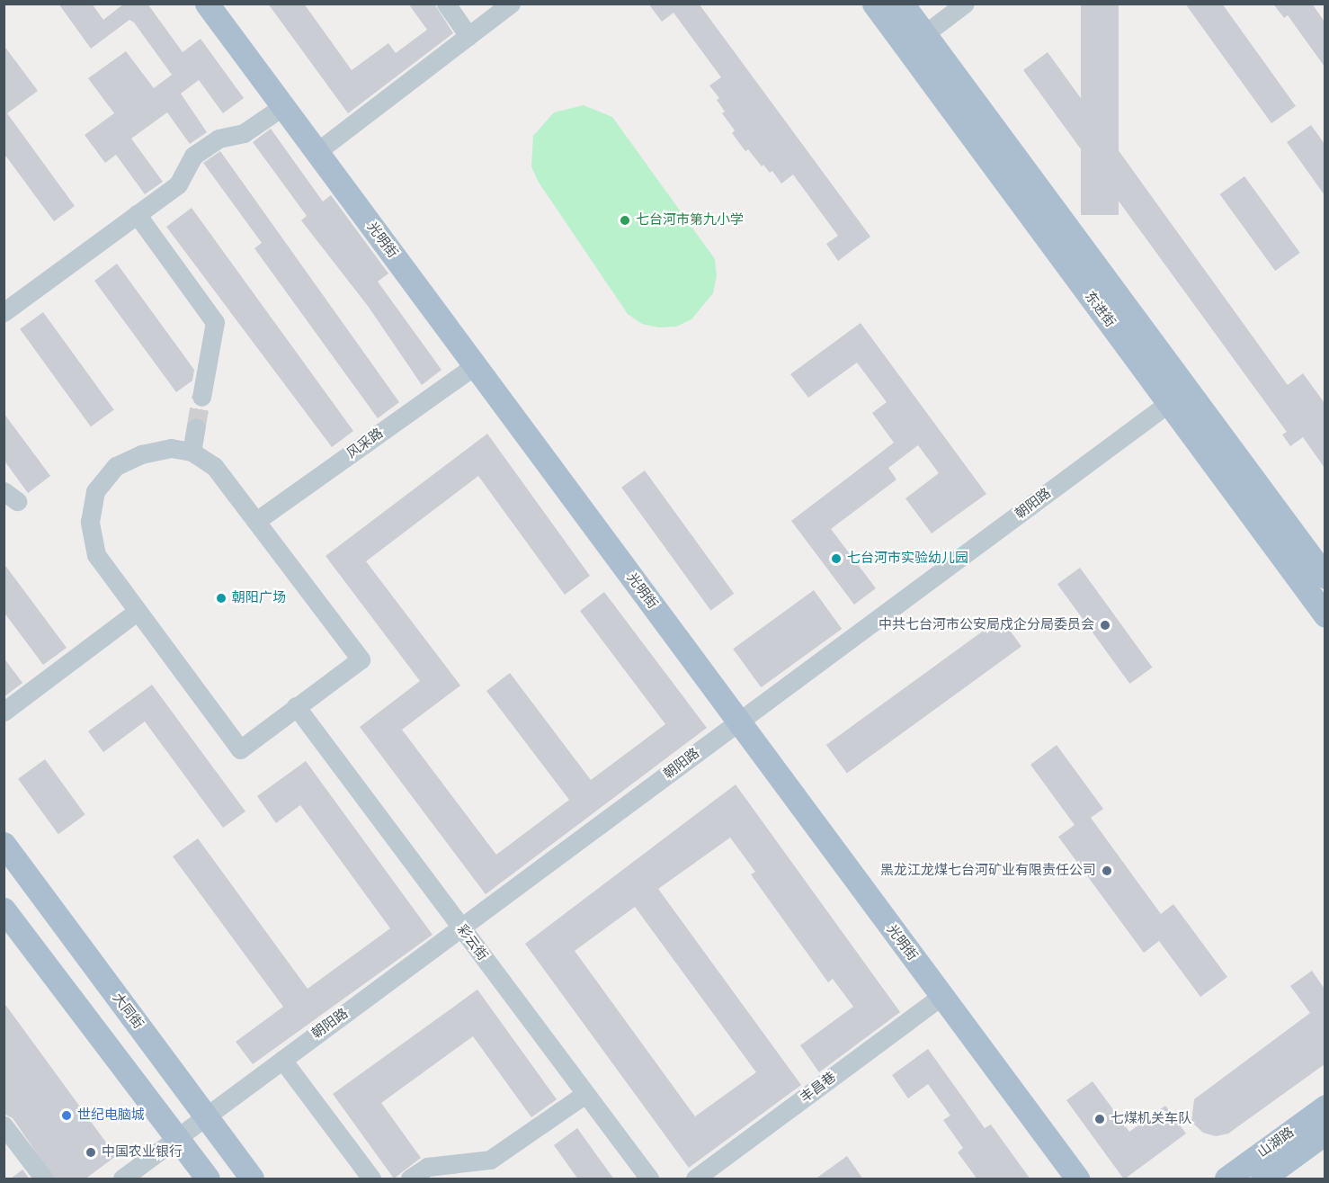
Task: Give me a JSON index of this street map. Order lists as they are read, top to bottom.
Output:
{
  "streets": {
    "main road": [
      "光明街",
      "东进街",
      "大同街",
      "山湖路"
    ],
    "street": [
      "风采路",
      "朝阳路",
      "彩云街",
      "丰昌巷"
    ]
  },
  "crossings": [
    ["光明街", "风采路"],
    ["光明街", "朝阳路"],
    ["光明街", "丰昌巷"],
    ["东进街", "朝阳路"],
    ["朝阳路", "彩云街"],
    ["朝阳路", "大同街"]
  ],
  "places": [
    "七台河市第九小学",
    "七台河市实验幼儿园",
    "朝阳广场",
    "中共七台河市公安局戍企分局委员会",
    "黑龙江龙煤七台河矿业有限责任公司",
    "世纪电脑城",
    "七煤机关车队",
    "中国农业银行"
  ]
}
